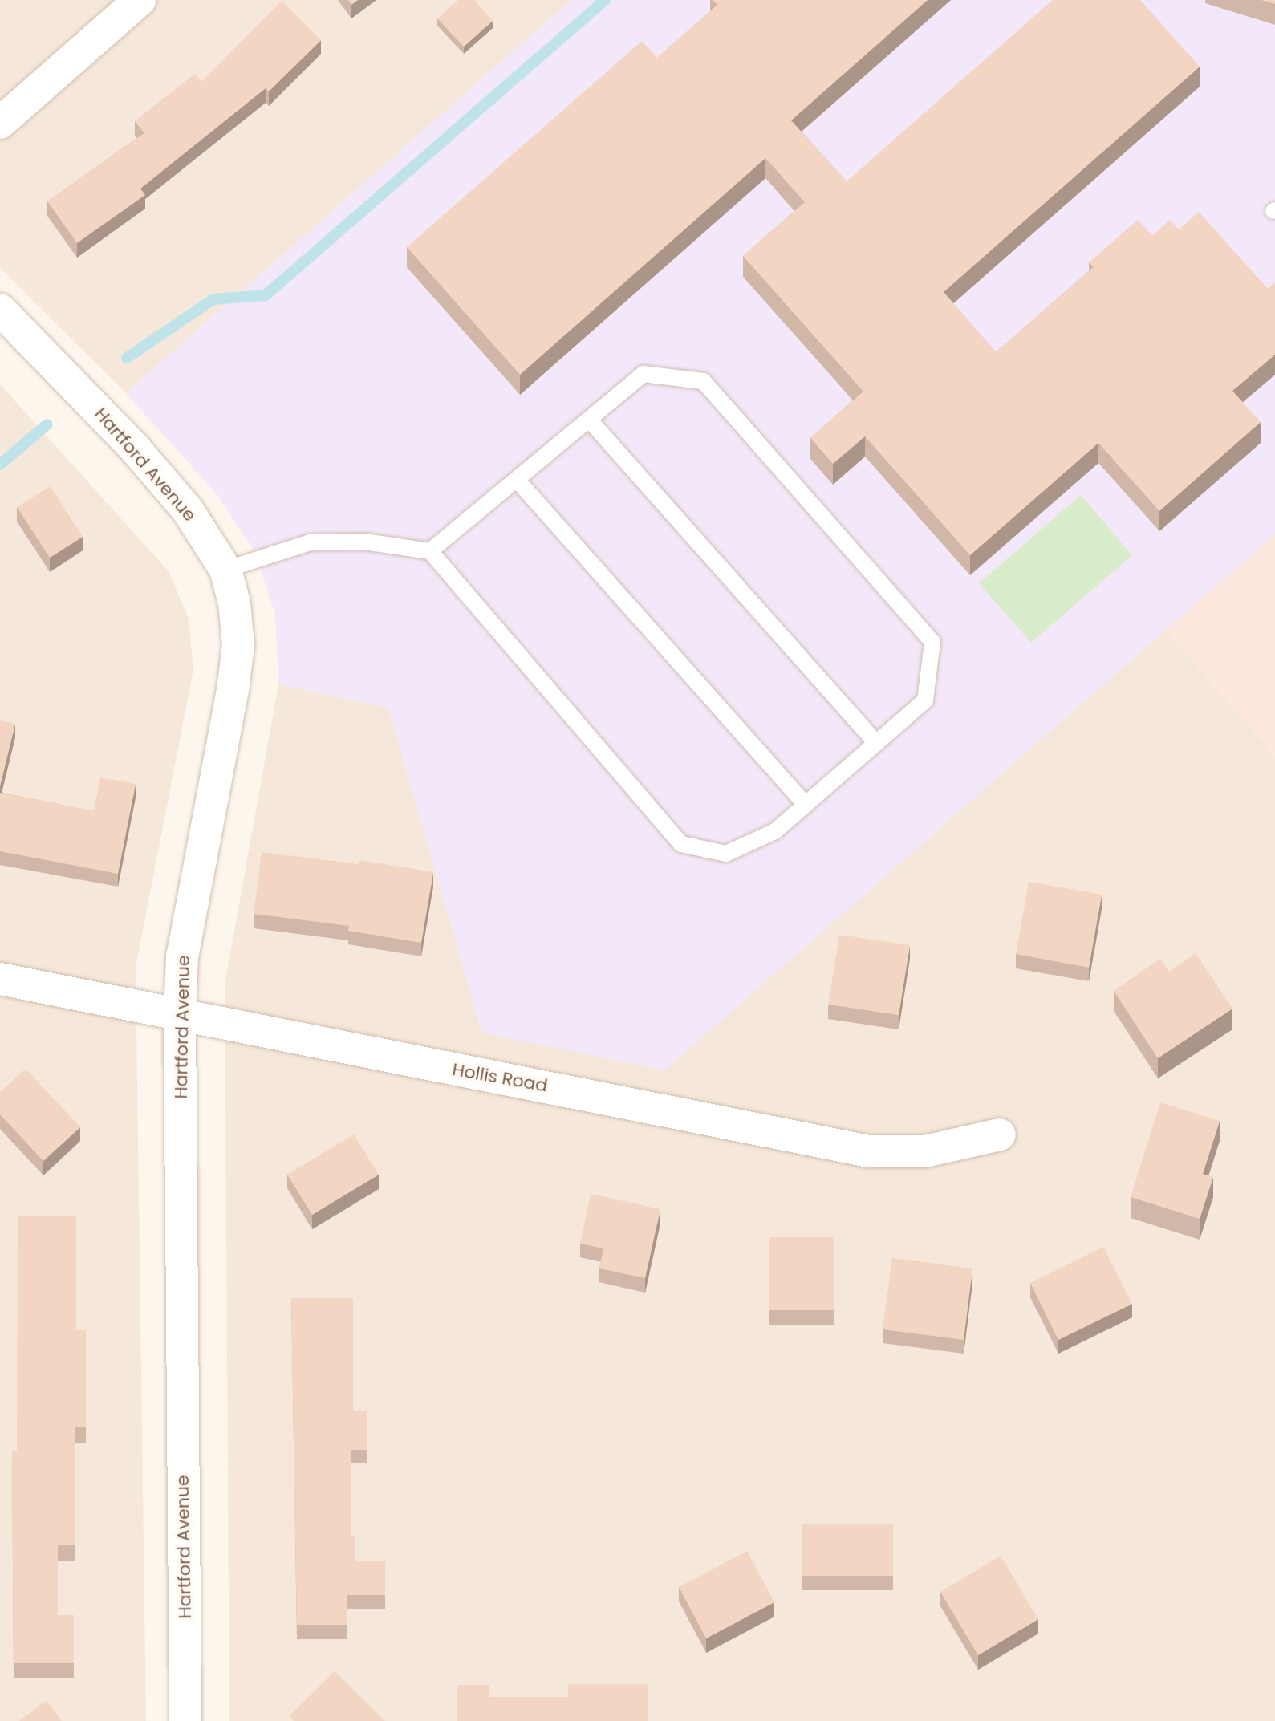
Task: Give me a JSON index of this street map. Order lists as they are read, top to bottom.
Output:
{
  "streets": {
    "street": ["Hartford Avenue", "Hollis Road"]
  },
  "crossings": [
    ["Hartford Avenue", "Hollis Road"]
  ]
}
